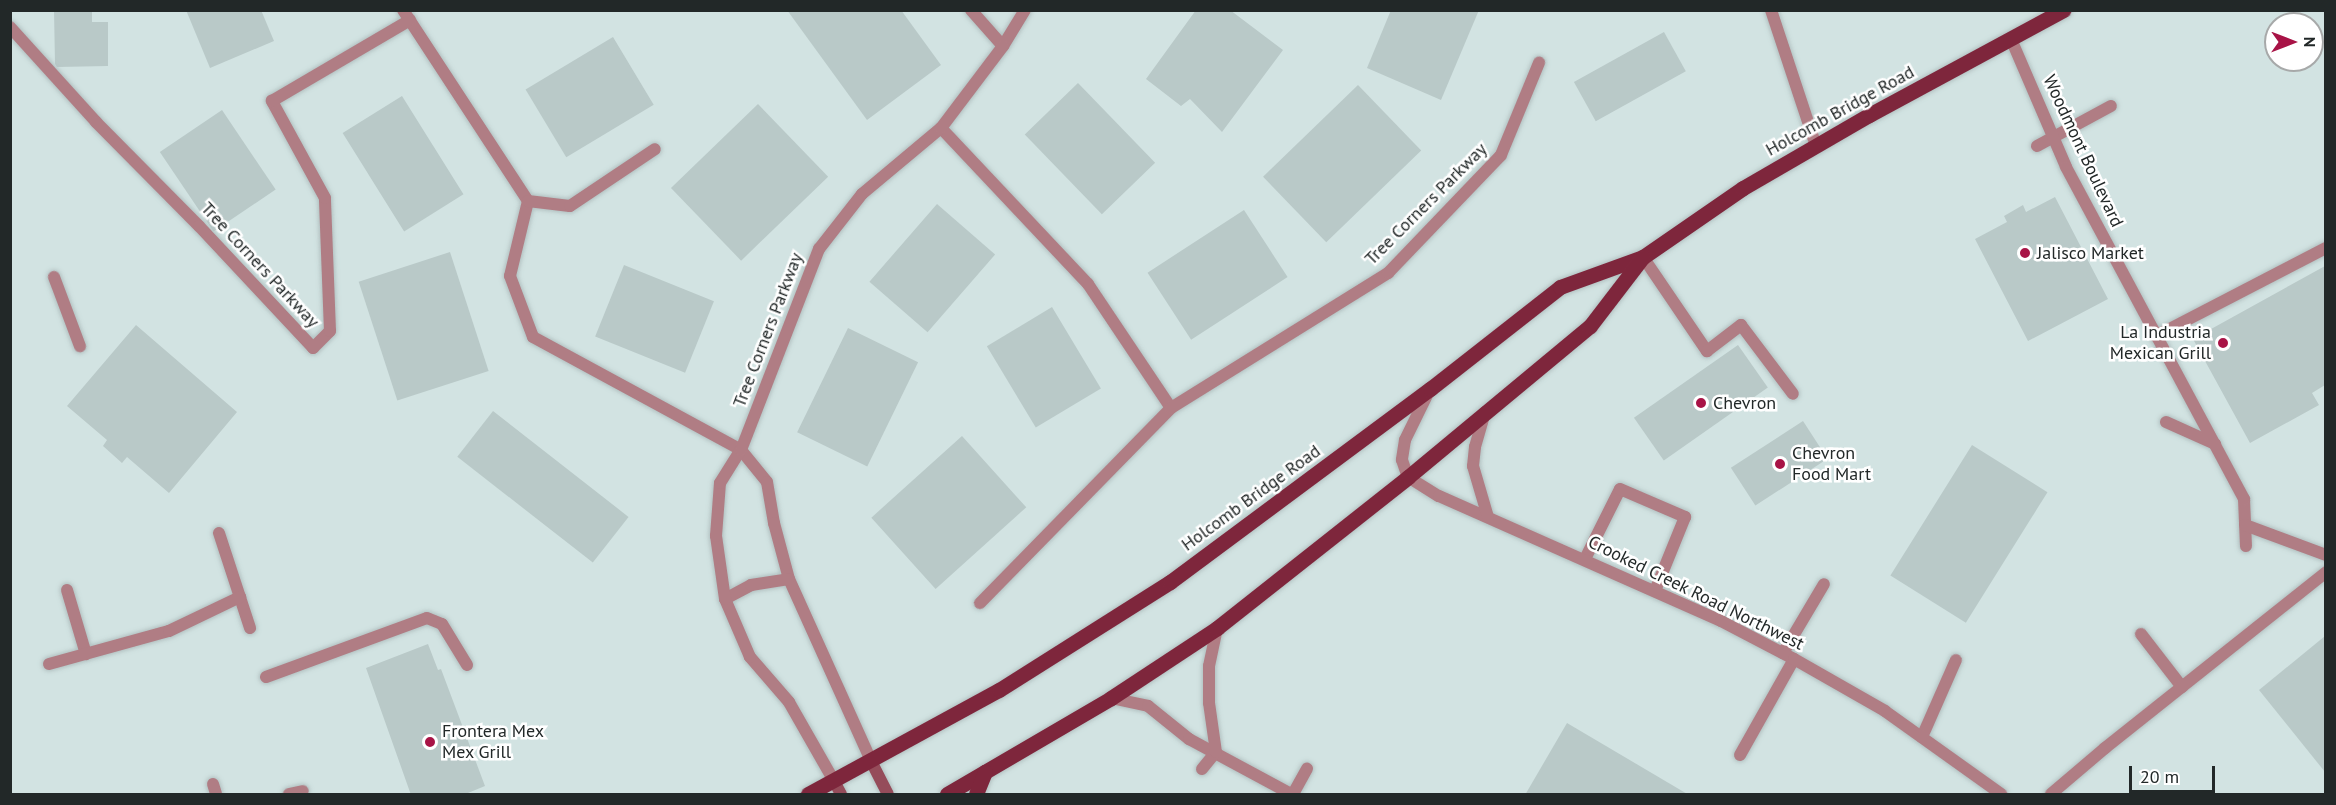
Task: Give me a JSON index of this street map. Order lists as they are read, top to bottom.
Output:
{
  "streets": {
    "main road": ["Holcomb Bridge Road"],
    "street": ["Woodmont Boulevard", "Tree Corners Parkway", "Crooked Creek Road Northwest"]
  },
  "crossings": [
    ["Holcomb Bridge Road", "Woodmont Boulevard"],
    ["Holcomb Bridge Road", "Tree Corners Parkway"],
    ["Holcomb Bridge Road", "Crooked Creek Road Northwest"]
  ],
  "places": [
    "Jalisco Market",
    "La Industria Mexican Grill",
    "Chevron",
    "Chevron Food Mart",
    "Frontera Mex Mex Grill"
  ],
  "scale_bar": "20 m",
  "north": "right"
}
